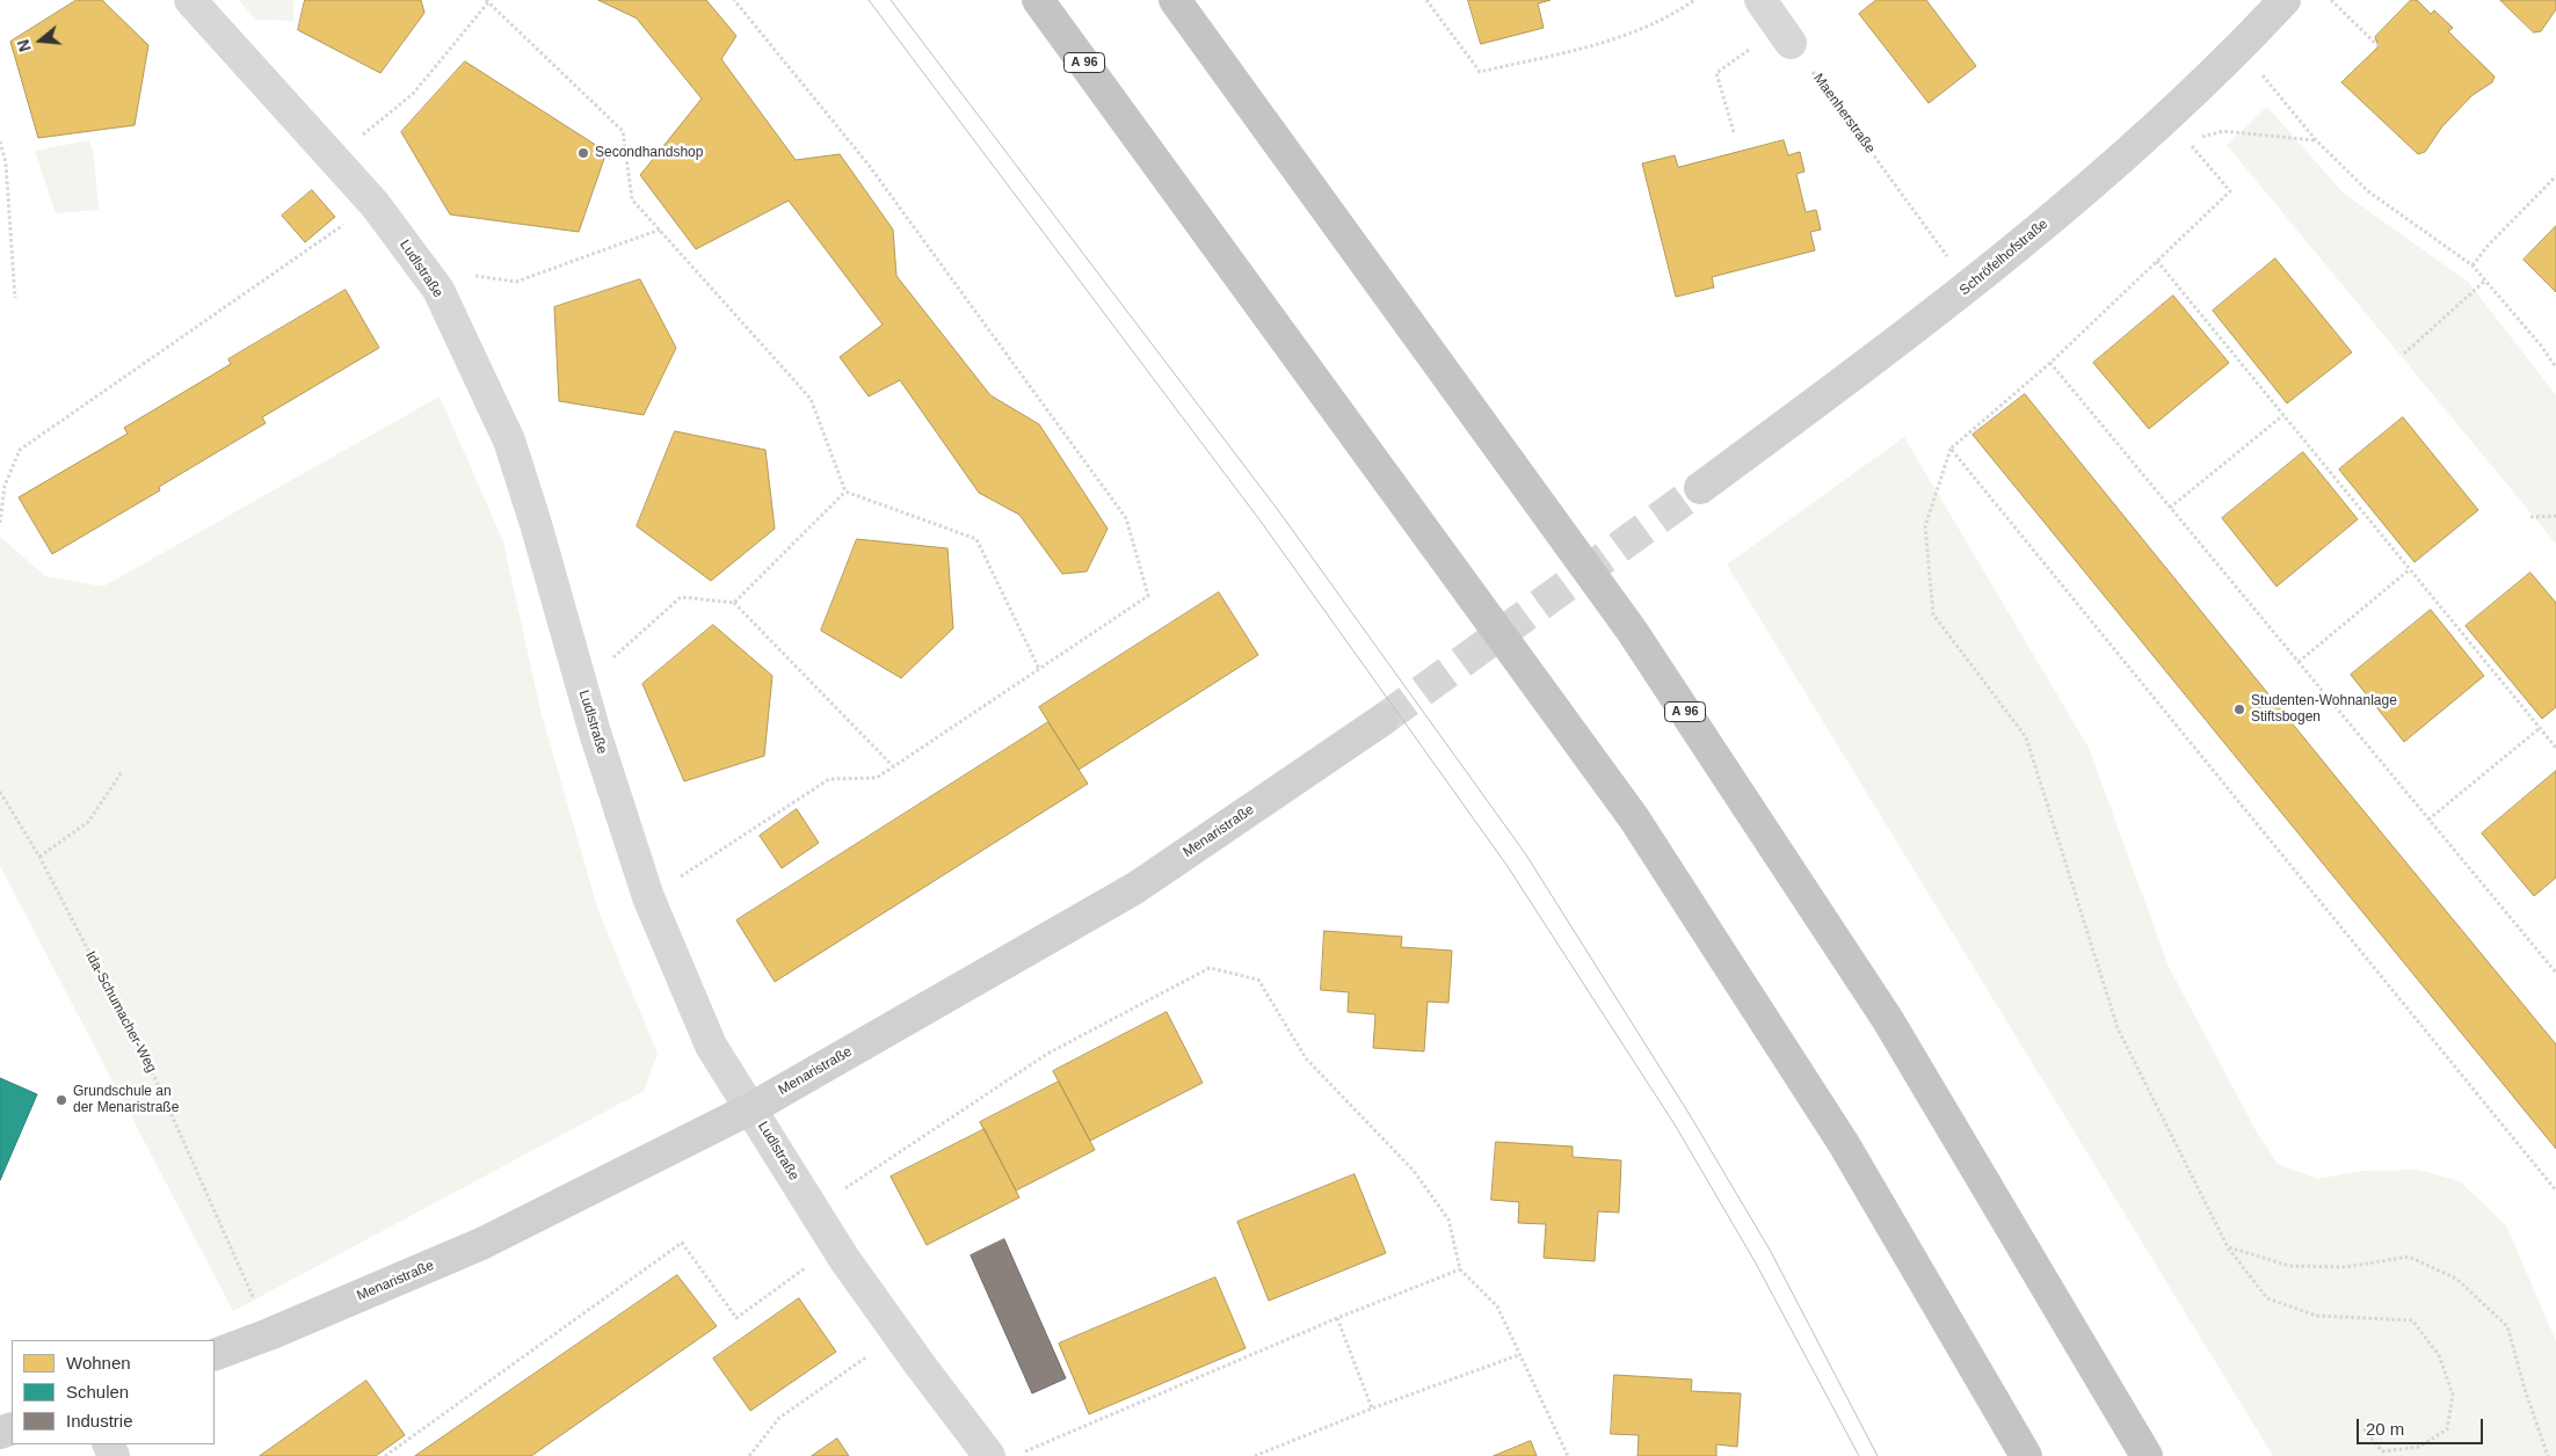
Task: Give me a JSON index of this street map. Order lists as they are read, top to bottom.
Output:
{
  "streets": {
    "highway": ["A 96"],
    "street": ["Schröfelhofstraße", "Ludlstraße", "Menaristraße"],
    "path": ["Maenherstraße", "Ida-Schumacher-Weg"]
  },
  "crossings": [
    ["Ludlstraße", "Menaristraße"],
    ["Menaristraße", "Ida-Schumacher-Weg"]
  ],
  "places": ["Secondhandshop", "Studenten-Wohnanlage Stiftsbogen", "Grundschule an der Menaristraße"],
  "legend": ["Wohnen", "Schulen", "Industrie"],
  "scale_bar": "20 m",
  "north": "left"
}
